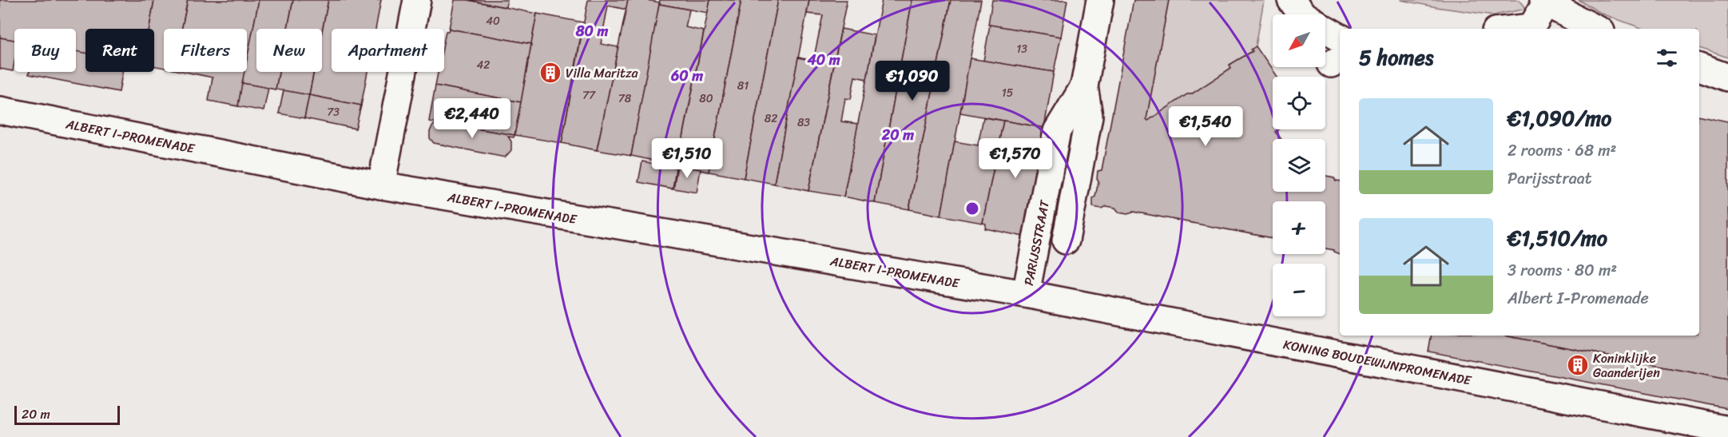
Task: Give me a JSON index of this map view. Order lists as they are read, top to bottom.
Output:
{
  "streets": {
    "street": ["ALBERT I-PROMENADE", "PARIJSSTRAAT", "KONING BOUDEWIJNPROMENADE"]
  },
  "crossings": [
    ["ALBERT I-PROMENADE", "PARIJSSTRAAT"],
    ["ALBERT I-PROMENADE", "KONING BOUDEWIJNPROMENADE"],
    ["PARIJSSTRAAT", "KONING BOUDEWIJNPROMENADE"]
  ],
  "places": {
    "building": ["Villa Maritza", "Koninklijke Gaanderijen"]
  },
  "house_numbers": [
    "40",
    "13",
    "42",
    "81",
    "15",
    "77",
    "78",
    "80",
    "73",
    "82",
    "83"
  ],
  "scale_bar": "20 m",
  "north": "bottom left",
  "page": {
    "map_buttons": ["+", "−"],
    "chip": [
      "Buy",
      "Rent",
      "Filters",
      "New",
      "Apartment"
    ],
    "heading": "5 homes",
    "price": [
      "€1,090",
      "€2,440",
      "€1,540",
      "€1,510",
      "€1,570"
    ],
    "list": [
      {
        "name": "€1,090/mo",
        "note": "2 rooms · 68 m² · Parijsstraat"
      },
      {
        "name": "€1,510/mo",
        "note": "3 rooms · 80 m² · Albert I-Promenade"
      }
    ],
    "scale": "20 m"
  },
  "rings": [
    "80 m",
    "40 m",
    "60 m",
    "20 m"
  ]
}
